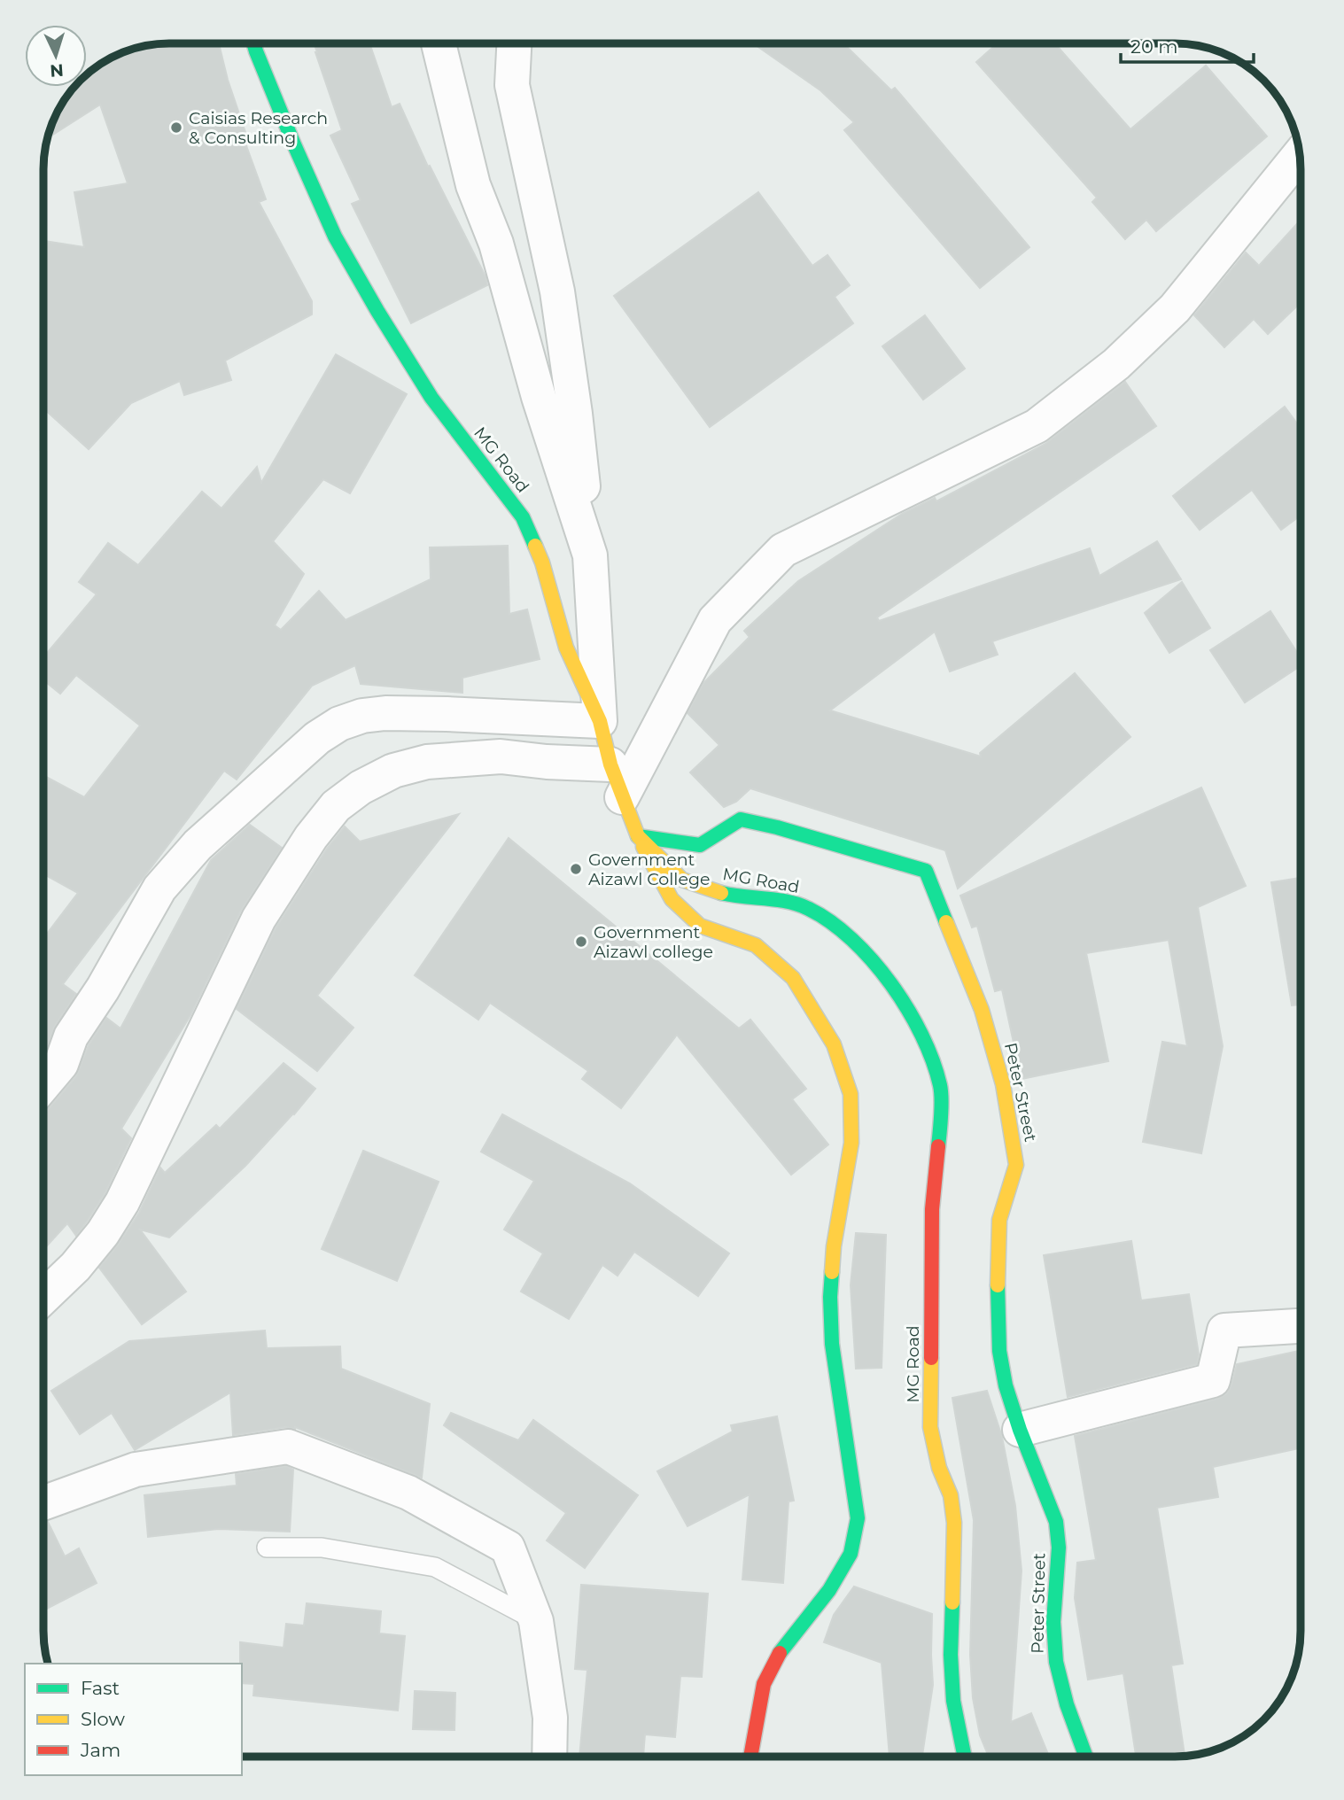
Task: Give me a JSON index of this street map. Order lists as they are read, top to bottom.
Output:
{
  "streets": {
    "main road": ["MG Road", "Peter Street"]
  },
  "crossings": [
    ["MG Road", "Peter Street"]
  ],
  "places": ["Caisias Research & Consulting", "Government Aizawl College", "Government Aizawl college"],
  "legend": ["Fast", "Slow", "Jam"],
  "scale_bar": "20 m",
  "north": "bottom"
}
